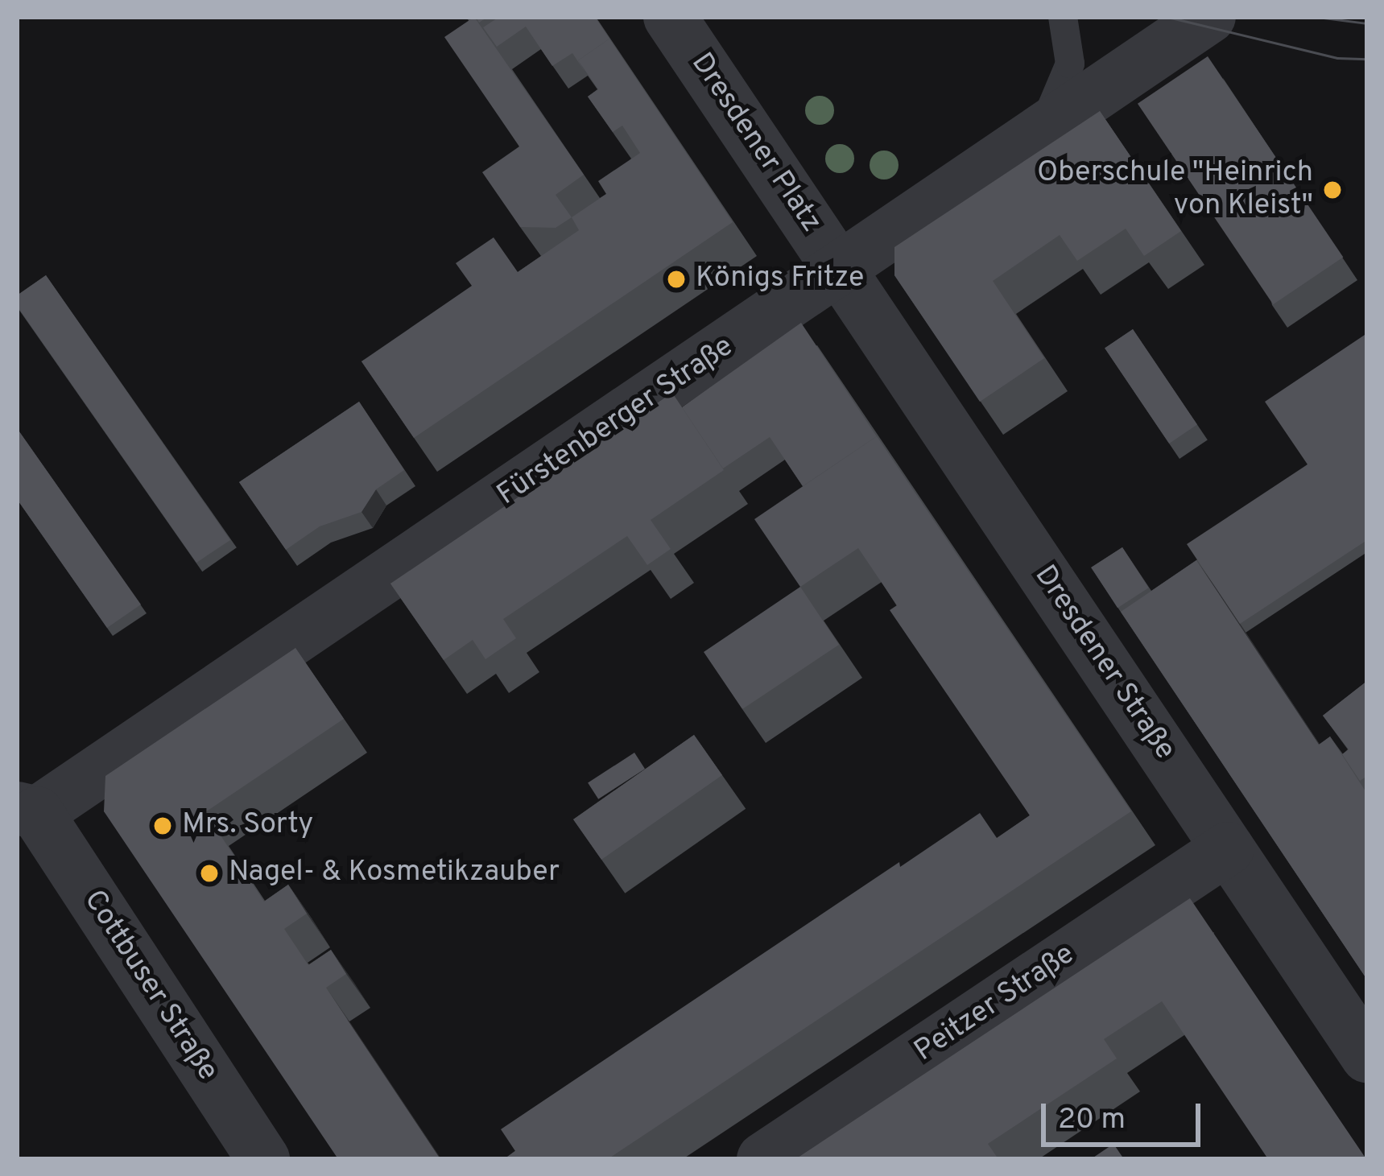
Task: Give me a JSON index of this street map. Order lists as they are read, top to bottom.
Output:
{
  "streets": {
    "street": [
      "Dresdener Platz",
      "Fürstenberger Straße",
      "Dresdener Straße",
      "Cottbuser Straße",
      "Peitzer Straße"
    ]
  },
  "crossings": [
    ["Dresdener Platz", "Fürstenberger Straße"],
    ["Dresdener Platz", "Dresdener Straße"],
    ["Fürstenberger Straße", "Dresdener Straße"],
    ["Fürstenberger Straße", "Cottbuser Straße"],
    ["Dresdener Straße", "Peitzer Straße"]
  ],
  "places": [
    "Oberschule \"Heinrich von Kleist\"",
    "Königs Fritze",
    "Mrs. Sorty",
    "Nagel- & Kosmetikzauber"
  ],
  "scale_bar": "20 m"
}
